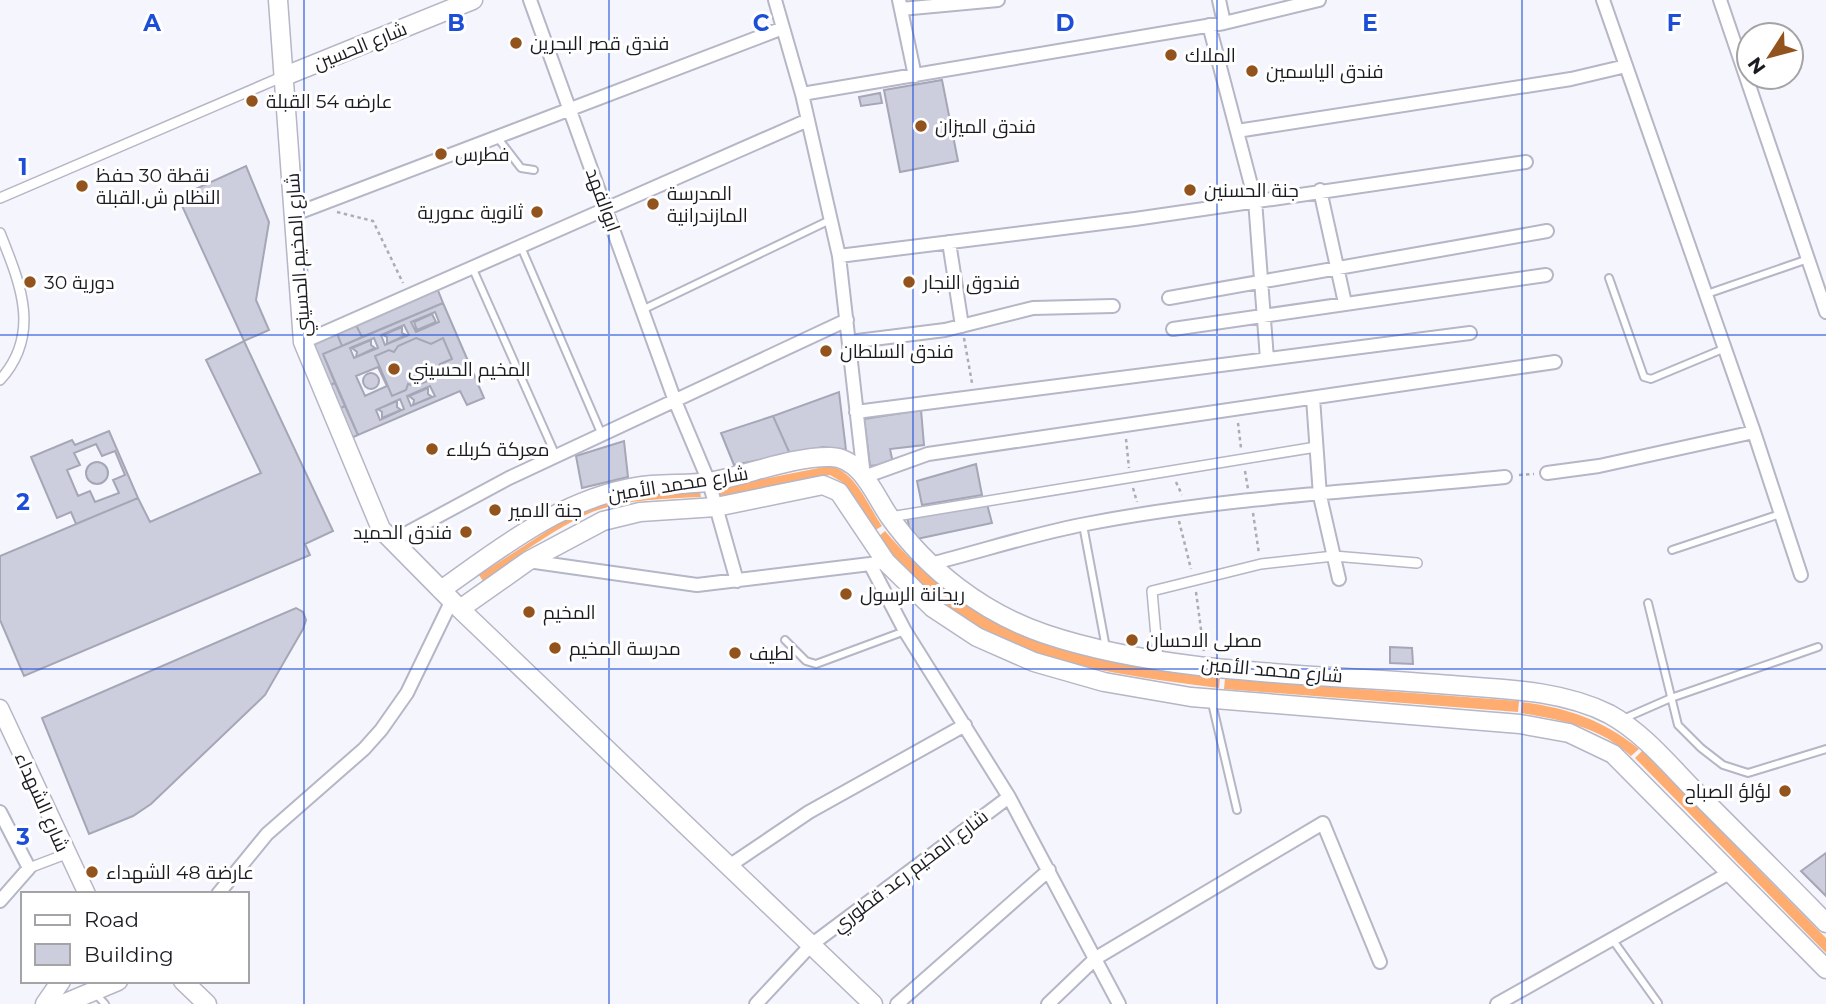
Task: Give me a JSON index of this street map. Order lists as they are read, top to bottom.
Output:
{
  "streets": {
    "main road": ["شارع الحسين", "شارع المخيم الحسيني", "شارع محمد الأمين"],
    "street": ["ابوالفهد", "شارع الشهداء", "شارع المخيم رعد قطوري"]
  },
  "crossings": [
    ["شارع الحسين", "شارع المخيم الحسيني"],
    ["ابوالفهد", "شارع محمد الأمين"],
    ["شارع المخيم الحسيني", "شارع محمد الأمين"],
    ["شارع المخيم الحسيني", "شارع المخيم رعد قطوري"]
  ],
  "places": [
    "فندق قصر البحرين",
    "الملاك",
    "فندق الياسمين",
    "عارضه 54 القبلة",
    "فندق الميزان",
    "فطرس",
    "نقطة 30 حفظ النظام ش.القبلة",
    "جنة الحسنين",
    "المدرسة المازندرانية",
    "ثانوية عمورية",
    "دورية 30",
    "فندوق النجار",
    "فندق السلطان",
    "المخيم الحسيني",
    "معركة كربلاء",
    "جنة الامير",
    "فندق الحميد",
    "ريحانة الرسول",
    "المخيم",
    "مصلى الاحسان",
    "مدرسة المخيم",
    "لطيف",
    "لؤلؤ الصباح",
    "عارضة 48 الشهداء"
  ],
  "legend": ["Road", "Building"],
  "north": "bottom left",
  "grid": {
    "columns": [
      "A",
      "B",
      "C",
      "D",
      "E",
      "F"
    ],
    "rows": ["1", "2", "3"]
  }
}
